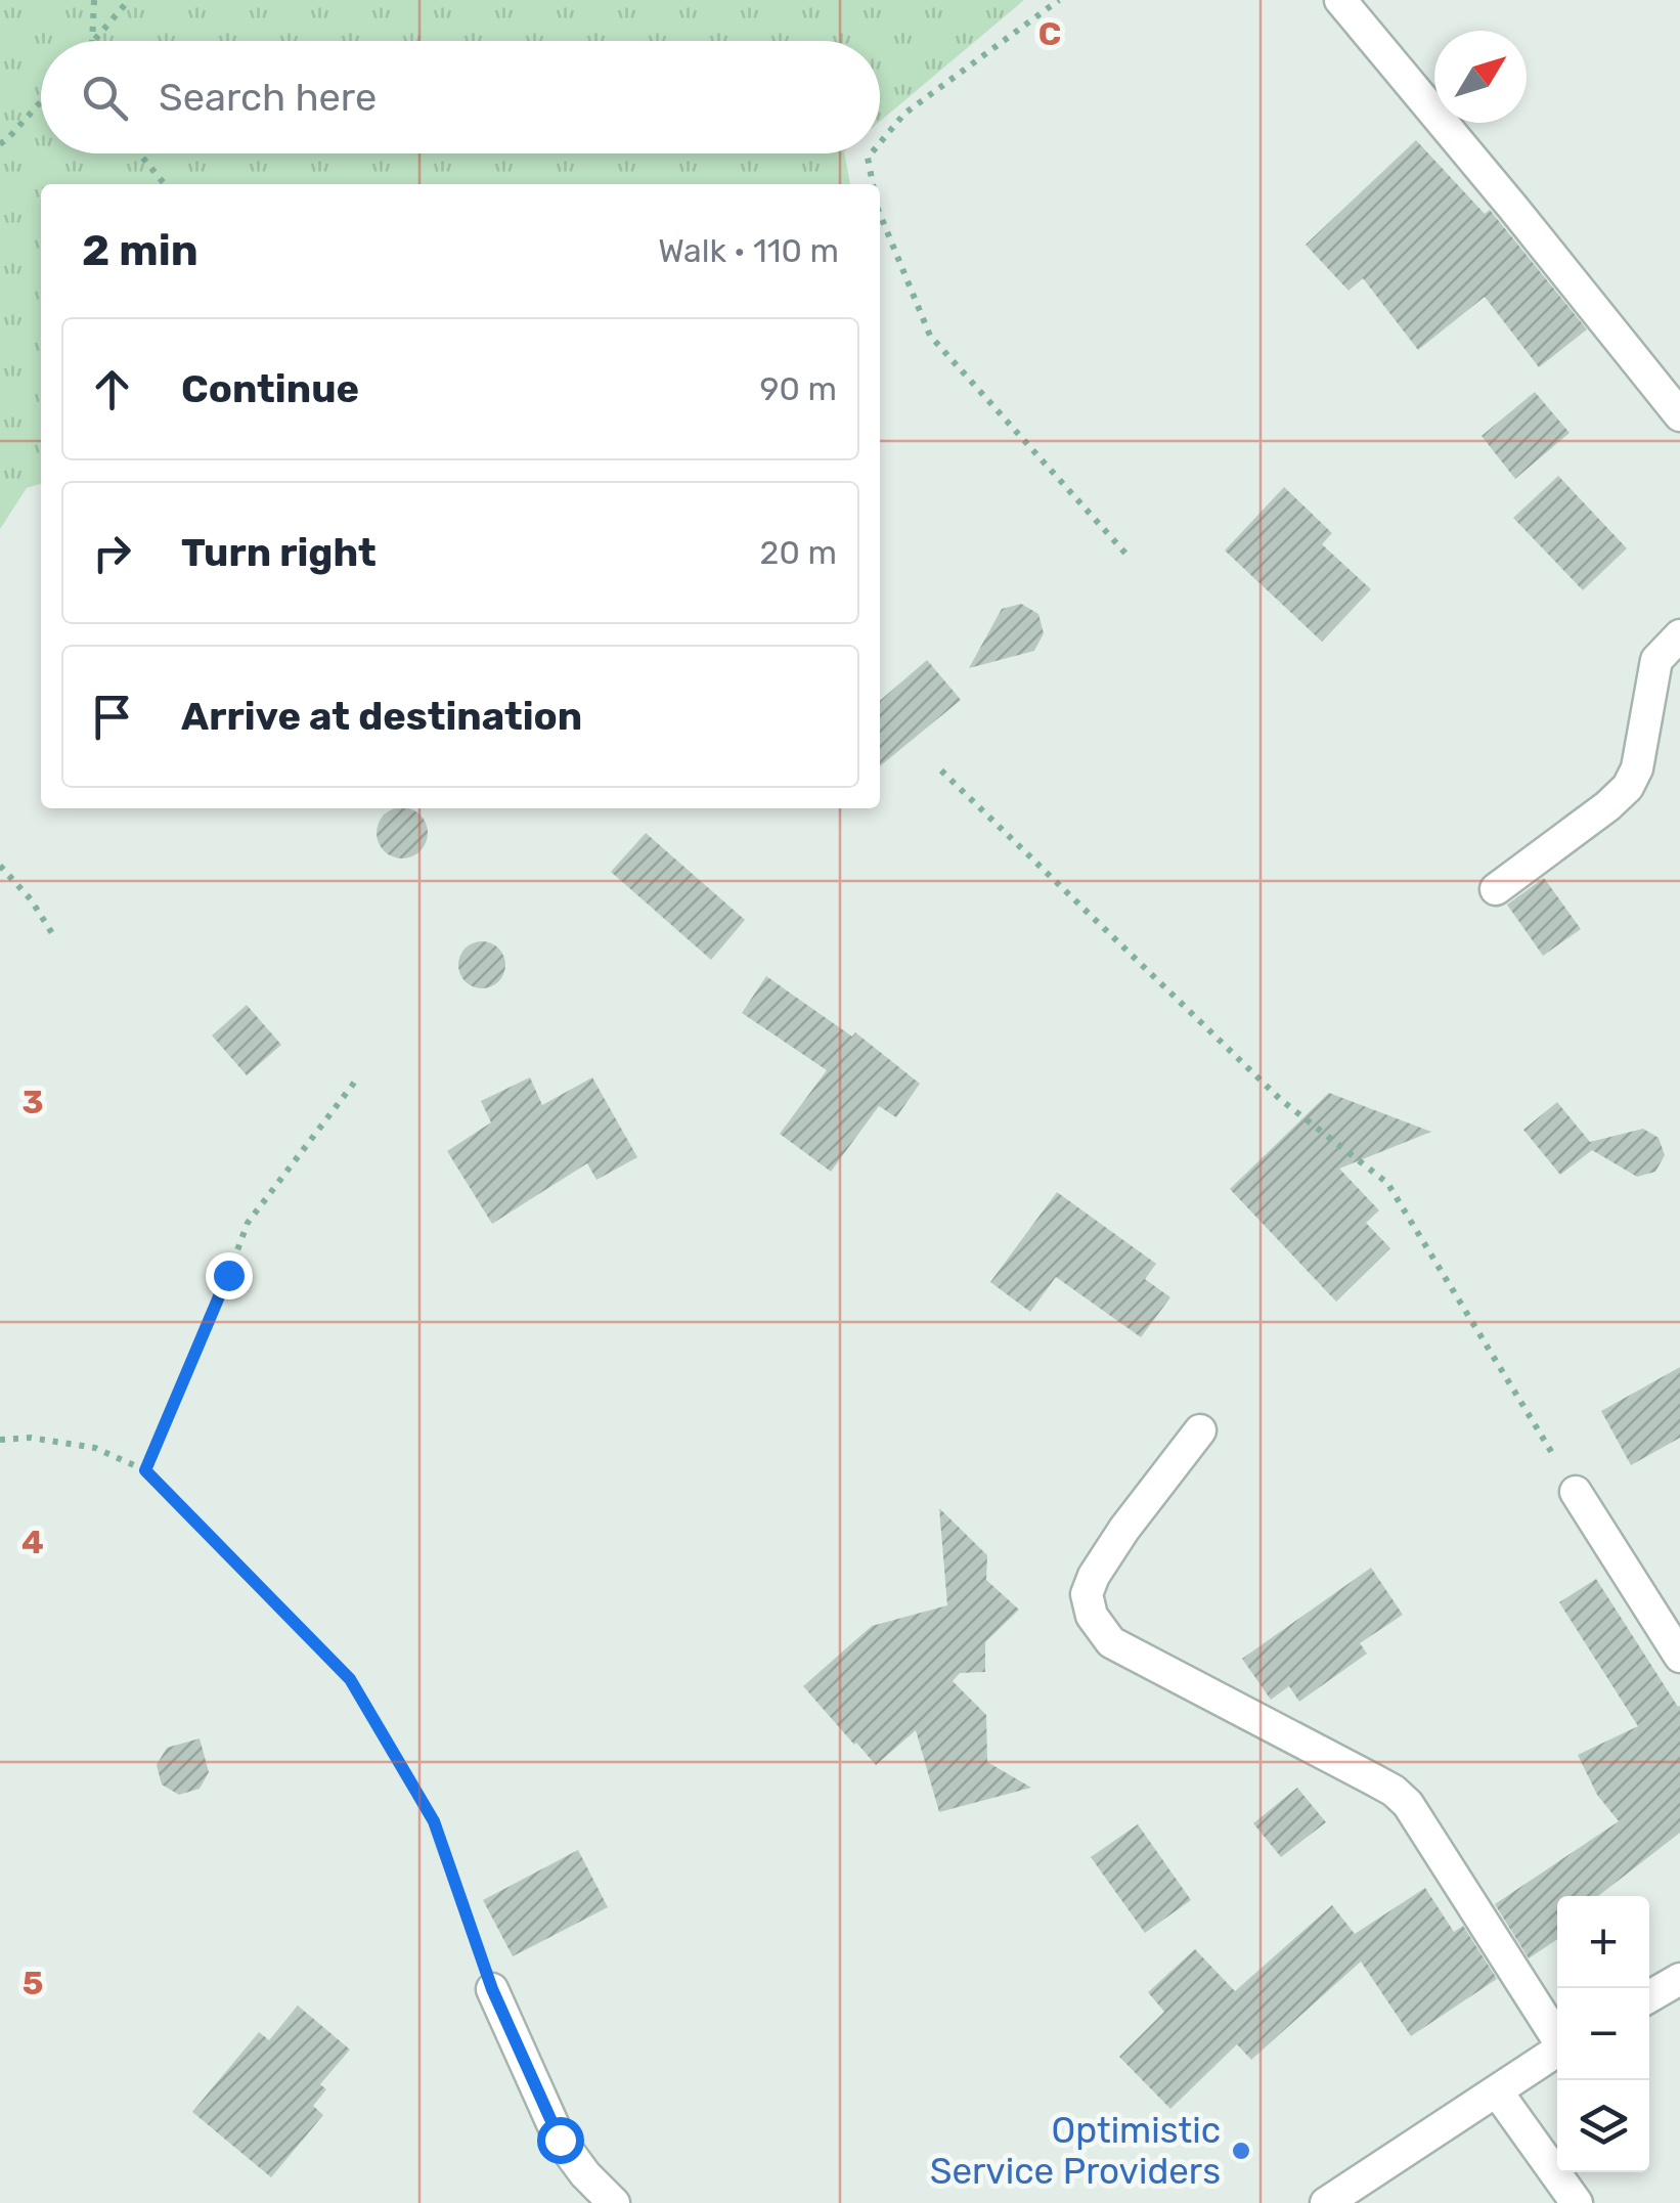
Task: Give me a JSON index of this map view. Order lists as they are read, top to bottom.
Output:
{
  "places": ["Optimistic Service Providers"],
  "north": "top right",
  "page": {
    "search": "Search here",
    "heading": ["2 min", "Walk · 110 m"],
    "list": [
      ["Continue", "90 m"],
      ["Turn right", "20 m"],
      "Arrive at destination"
    ],
    "map_buttons": ["+", "−"]
  },
  "grid": {
    "columns": ["C"],
    "rows": ["3", "4", "5"]
  }
}
